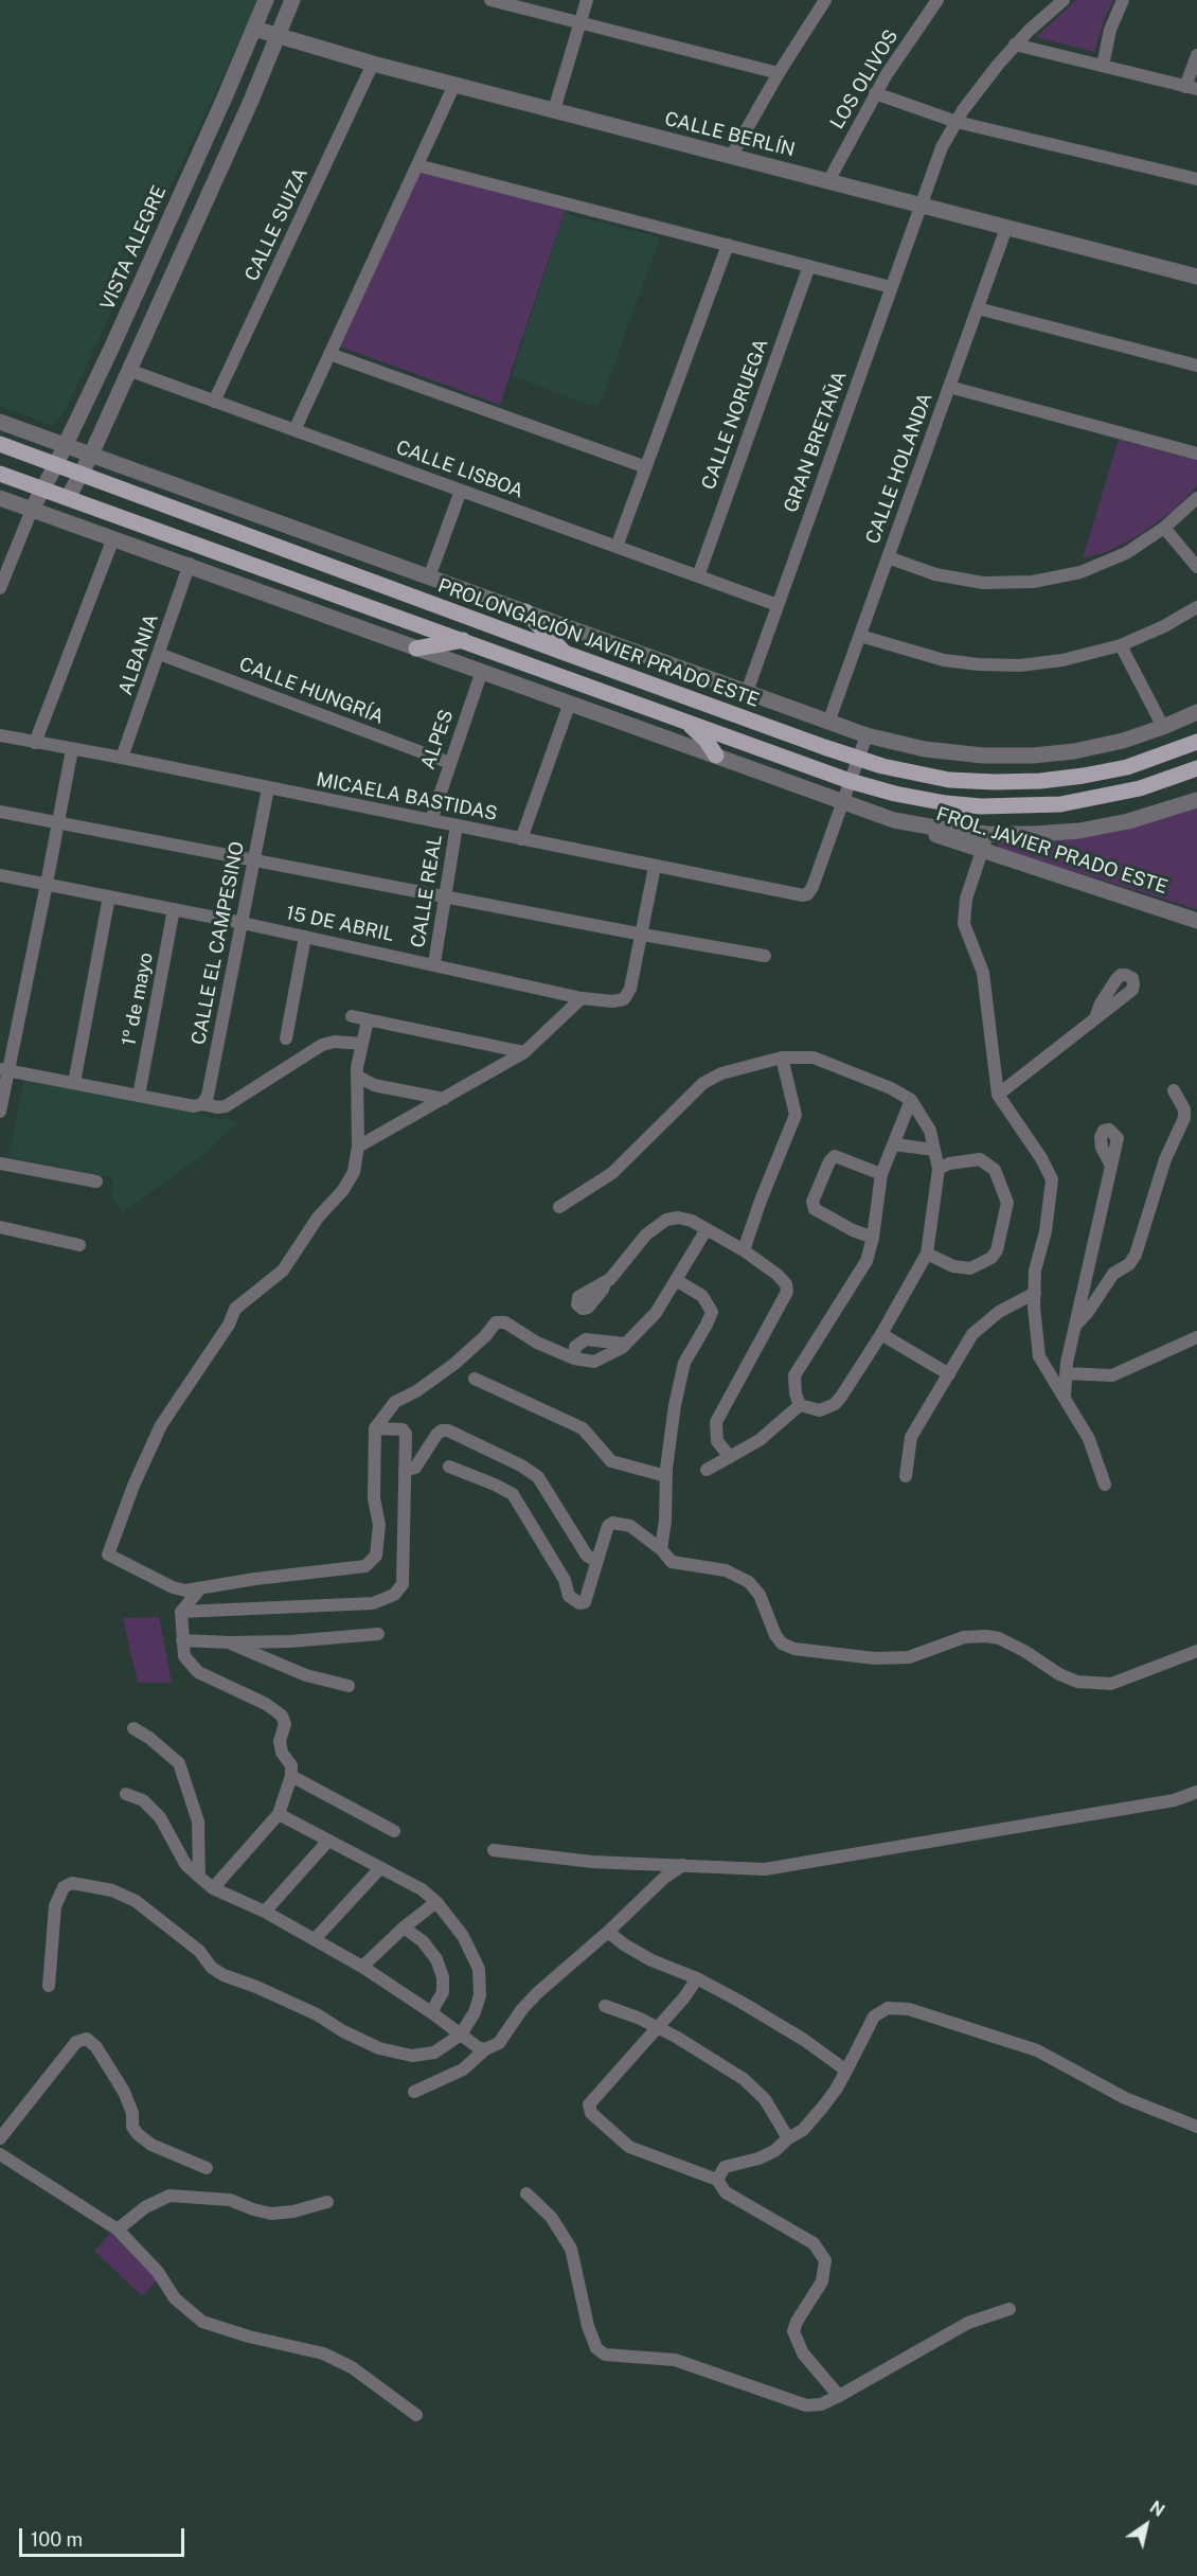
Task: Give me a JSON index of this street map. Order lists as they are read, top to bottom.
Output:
{
  "streets": {
    "main road": ["PROLONGACIÓN JAVIER PRADO ESTE"],
    "street": [
      "LOS OLIVOS",
      "CALLE BERLÍN",
      "CALLE SUIZA",
      "VISTA ALEGRE",
      "CALLE NORUEGA",
      "GRAN BRETAÑA",
      "CALLE HOLANDA",
      "CALLE LISBOA",
      "ALBANIA",
      "CALLE HUNGRÍA",
      "ALPES",
      "MICAELA BASTIDAS",
      "FROL. JAVIER PRADO ESTE",
      "CALLE REAL",
      "15 DE ABRIL",
      "CALLE EL CAMPESINO",
      "1º de mayo"
    ]
  },
  "crossings": [
    ["LOS OLIVOS", "CALLE BERLÍN"],
    ["CALLE BERLÍN", "CALLE SUIZA"],
    ["CALLE BERLÍN", "VISTA ALEGRE"],
    ["CALLE BERLÍN", "GRAN BRETAÑA"],
    ["CALLE BERLÍN", "CALLE HOLANDA"],
    ["CALLE SUIZA", "CALLE LISBOA"],
    ["VISTA ALEGRE", "PROLONGACIÓN JAVIER PRADO ESTE"],
    ["CALLE NORUEGA", "CALLE LISBOA"],
    ["GRAN BRETAÑA", "CALLE LISBOA"],
    ["GRAN BRETAÑA", "PROLONGACIÓN JAVIER PRADO ESTE"],
    ["CALLE HOLANDA", "PROLONGACIÓN JAVIER PRADO ESTE"],
    ["ALBANIA", "CALLE HUNGRÍA"],
    ["ALBANIA", "MICAELA BASTIDAS"],
    ["CALLE HUNGRÍA", "ALPES"],
    ["ALPES", "MICAELA BASTIDAS"],
    ["MICAELA BASTIDAS", "CALLE REAL"],
    ["MICAELA BASTIDAS", "CALLE EL CAMPESINO"],
    ["CALLE REAL", "15 DE ABRIL"],
    ["15 DE ABRIL", "CALLE EL CAMPESINO"],
    ["15 DE ABRIL", "1º de mayo"]
  ],
  "scale_bar": "100 m",
  "north": "top right"
}
